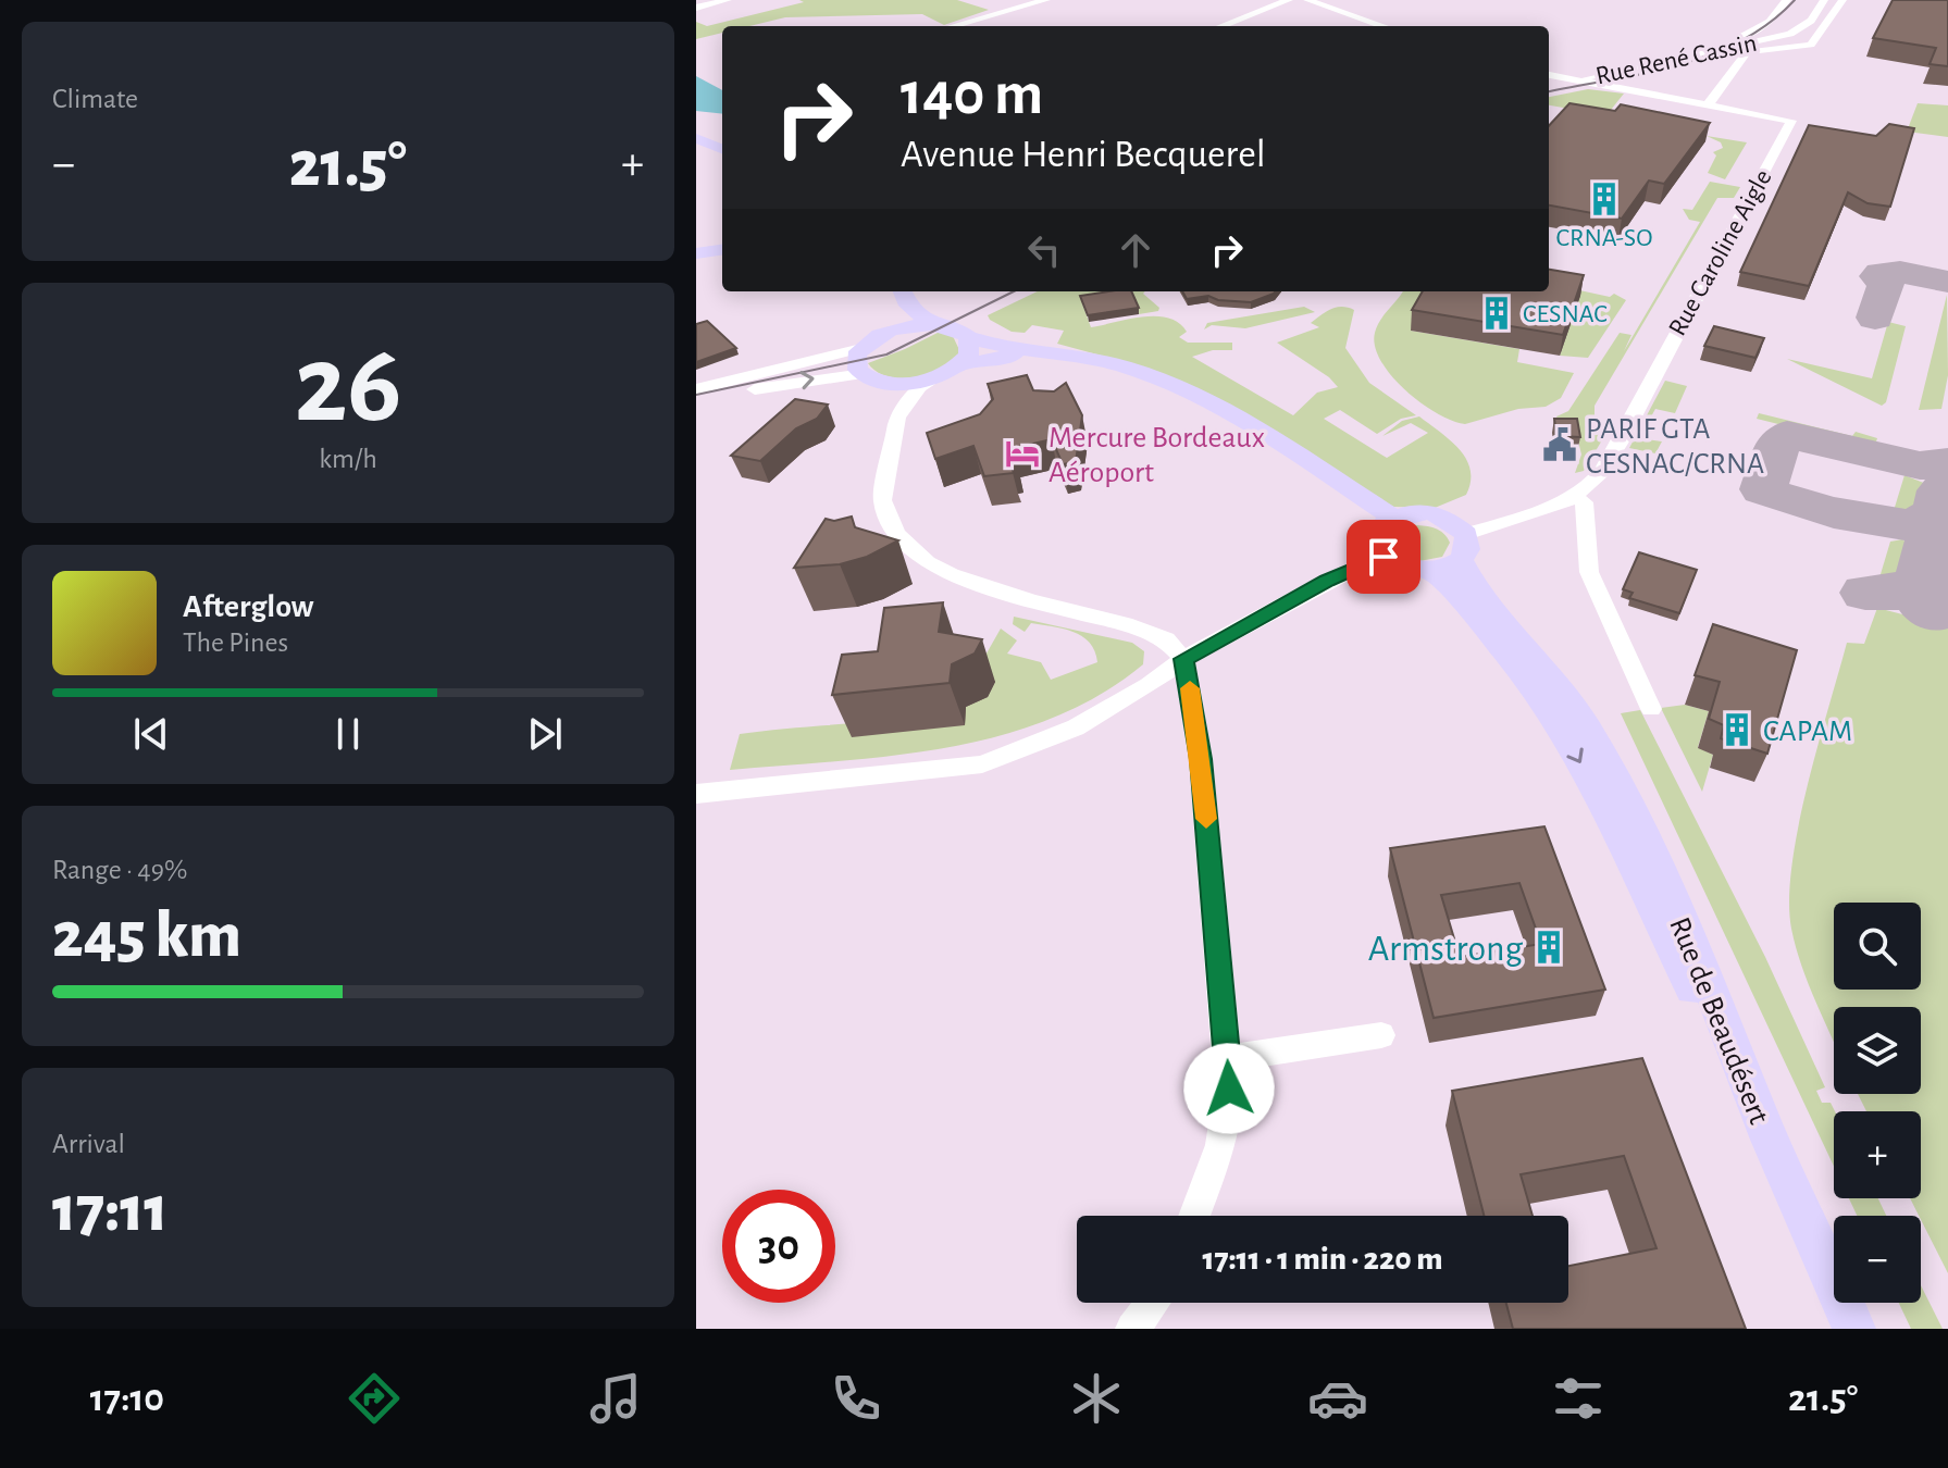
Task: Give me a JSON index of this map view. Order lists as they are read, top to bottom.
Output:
{
  "streets": {
    "main road": ["Rue de Beaudésert"],
    "street": ["Rue René Cassin", "Rue Caroline Aigle"]
  },
  "crossings": [
    ["Rue René Cassin", "Rue Caroline Aigle"],
    ["Rue Caroline Aigle", "Rue de Beaudésert"]
  ],
  "places": {
    "building": [
      "CRNA-SO",
      "CESNAC",
      "CAPAM",
      "Armstrong"
    ],
    "public building": ["PARIF GTA CESNAC/CRNA"],
    "hotel": ["Mercure Bordeaux Aéroport"]
  },
  "page": {
    "tile": [
      "Climate",
      ["26", "km/h"],
      ["Range · 49%", "245 km"],
      ["Arrival", "17:11"]
    ],
    "turn": ["140 m", "Avenue Henri Becquerel"],
    "heat": ["−", "21.5°", "+"],
    "song": ["Afterglow", "The Pines"],
    "map_buttons": ["+", "−"],
    "limit": "30",
    "trip": "17:11 · 1 min · 220 m",
    "tabs": ["17:10", "21.5°"]
  }
}
